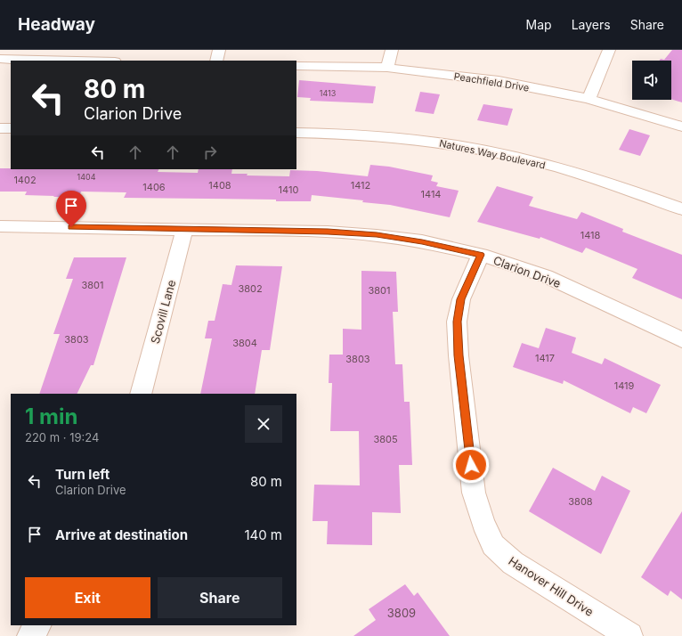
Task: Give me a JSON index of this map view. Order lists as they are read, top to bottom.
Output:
{
  "streets": {
    "street": [
      "Peachfield Drive",
      "Natures Way Boulevard",
      "Clarion Drive",
      "Scovill Lane",
      "Hanover Hill Drive"
    ]
  },
  "crossings": [
    ["Clarion Drive", "Scovill Lane"],
    ["Clarion Drive", "Hanover Hill Drive"]
  ],
  "house_numbers": [
    "1413",
    "1404",
    "1402",
    "1408",
    "1412",
    "1406",
    "1410",
    "1414",
    "1418",
    "3801",
    "3802",
    "3801",
    "3803",
    "3804",
    "1417",
    "3803",
    "1419",
    "3805",
    "3808",
    "3809"
  ],
  "page": {
    "header": "Headway",
    "nav": ["Map", "Layers", "Share"],
    "turn": ["80 m", "Clarion Drive"],
    "heading": ["1 min", "220 m · 19:24"],
    "list": [
      {
        "name": "Turn left",
        "note": "Clarion Drive",
        "value": "80 m"
      },
      {
        "name": "Arrive at destination",
        "value": "140 m"
      }
    ],
    "buttons": ["Exit", "Share"]
  }
}
